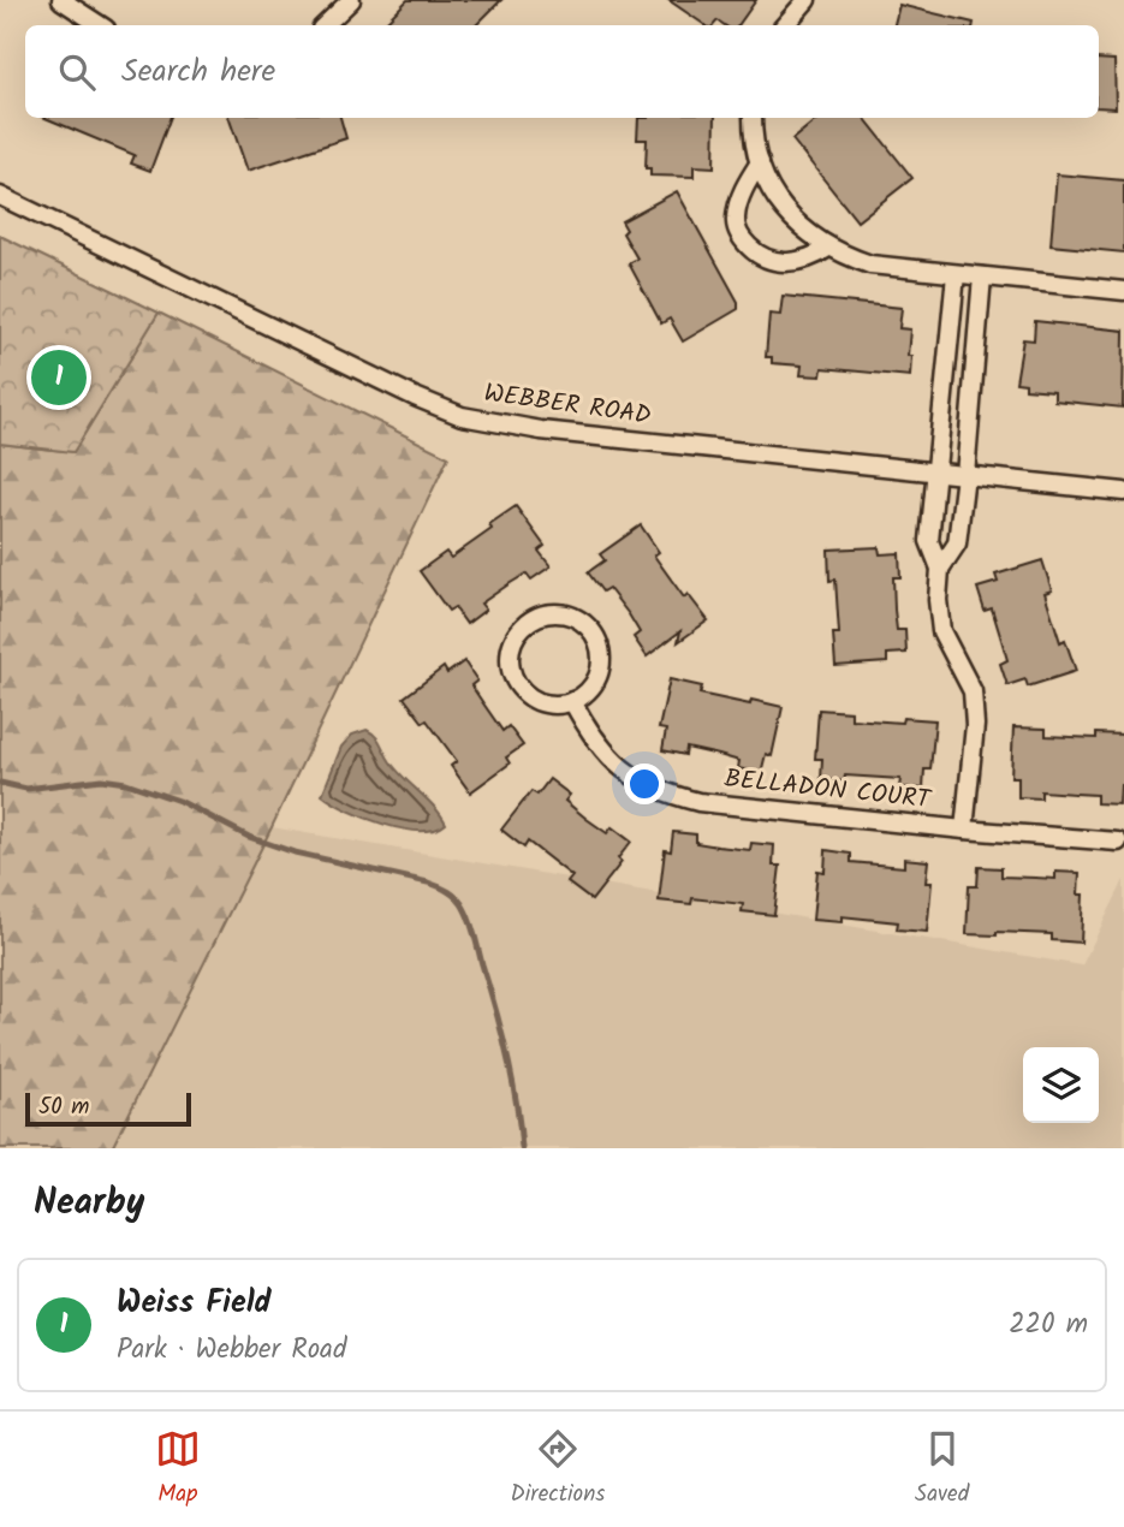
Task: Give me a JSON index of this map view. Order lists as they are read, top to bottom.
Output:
{
  "streets": {
    "street": ["WEBBER ROAD", "BELLADON COURT"]
  },
  "scale_bar": "50 m",
  "page": {
    "search": "Search here",
    "pins": "1",
    "scale": "50 m",
    "heading": "Nearby",
    "list": [
      {
        "mark": "1",
        "name": "Weiss Field",
        "note": "Park · Webber Road",
        "value": "220 m"
      }
    ],
    "nav": ["Map", "Directions", "Saved"]
  }
}
